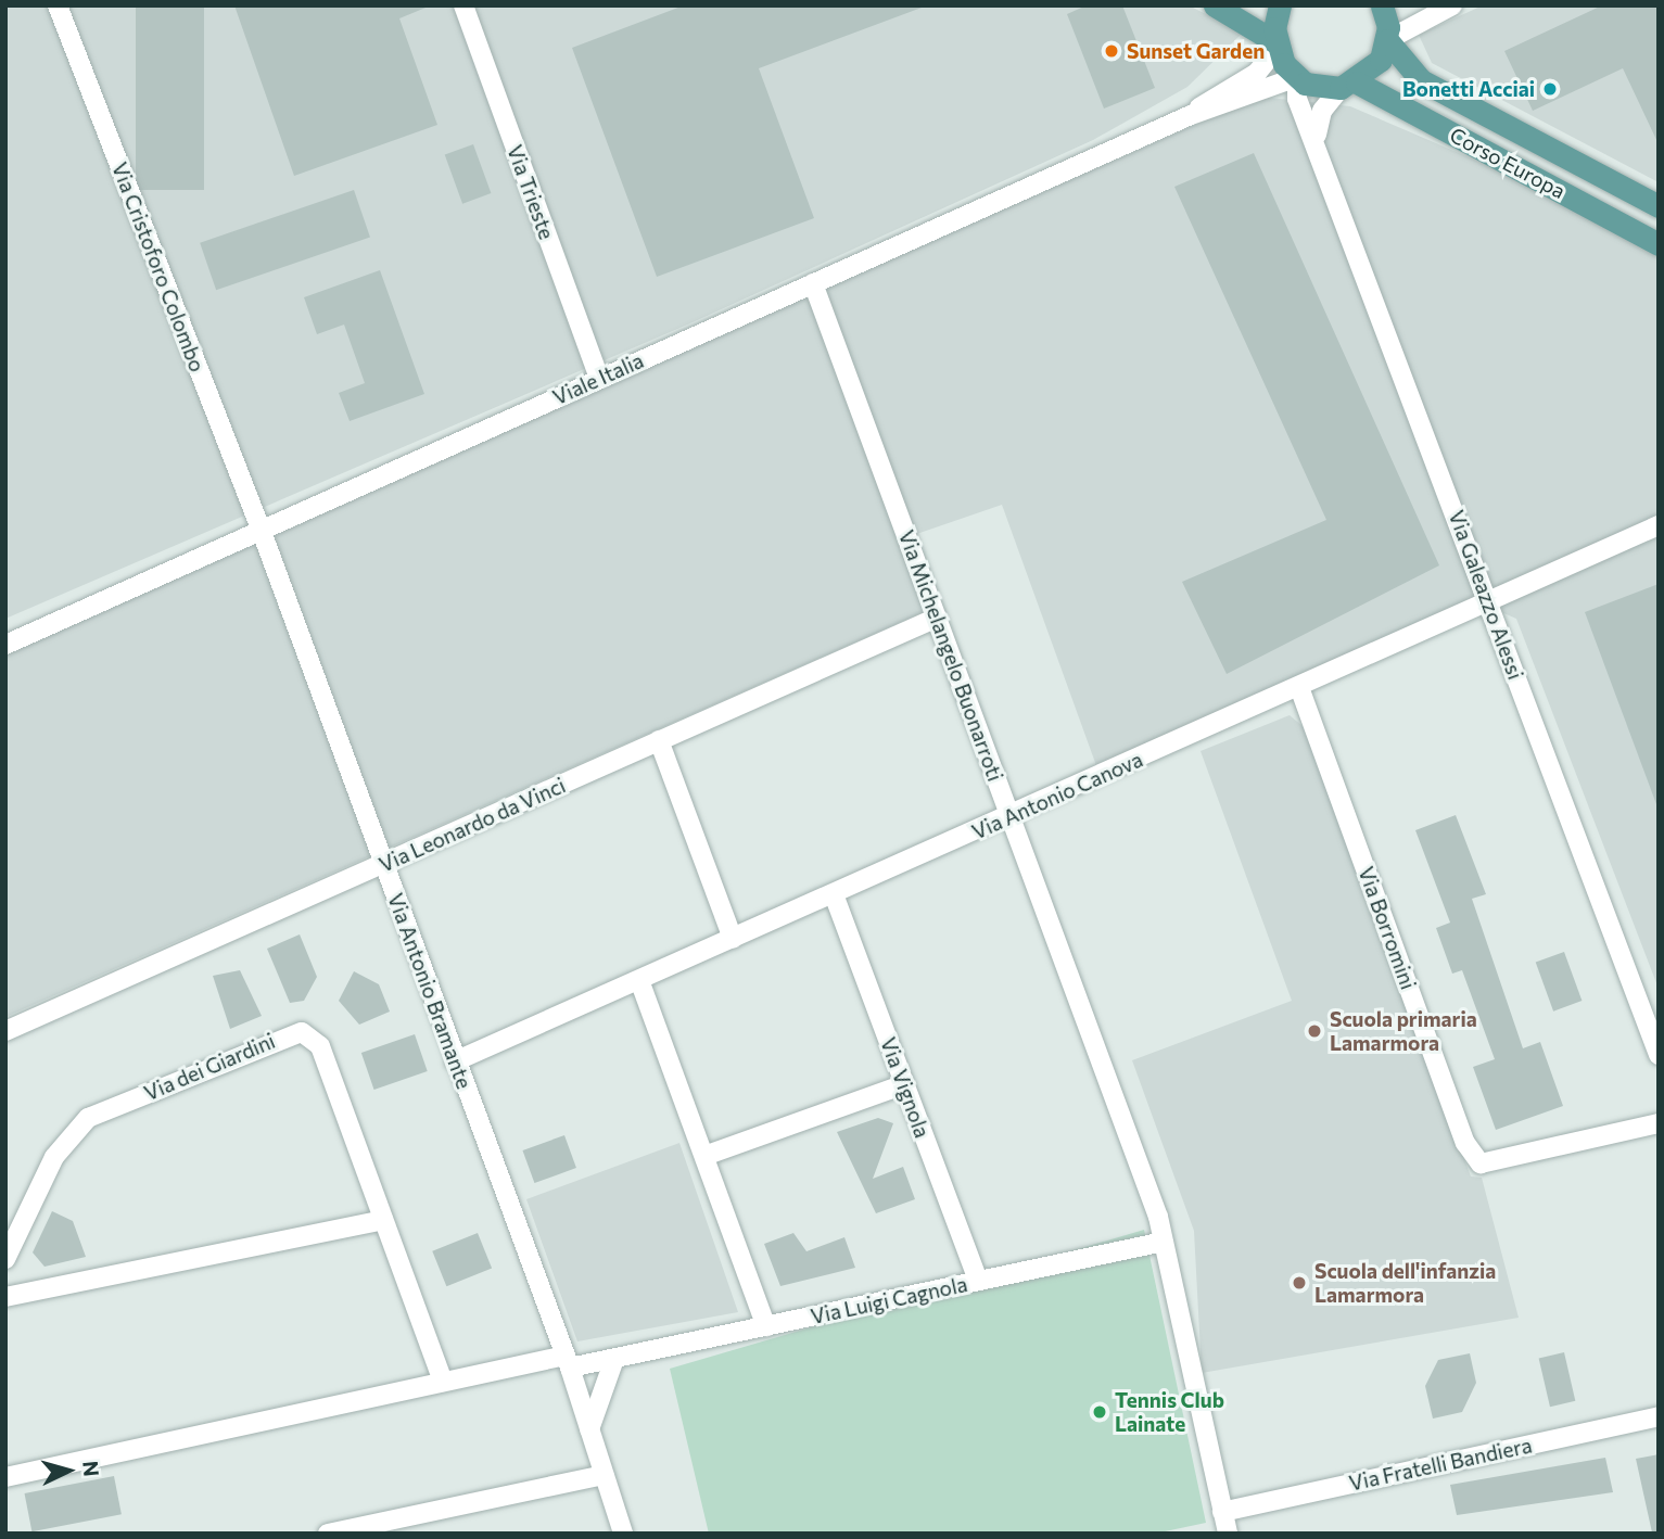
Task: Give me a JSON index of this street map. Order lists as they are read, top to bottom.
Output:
{
  "streets": {
    "main road": ["Corso Europa"],
    "street": [
      "Via Trieste",
      "Via Cristoforo Colombo",
      "Viale Italia",
      "Via Galeazzo Alessi",
      "Via Michelangelo Buonarroti",
      "Via Antonio Canova",
      "Via Leonardo da Vinci",
      "Via Borromini",
      "Via Antonio Bramante",
      "Via dei Giardini",
      "Via Vignola",
      "Via Luigi Cagnola",
      "Via Fratelli Bandiera"
    ]
  },
  "crossings": [
    ["Corso Europa", "Viale Italia"],
    ["Corso Europa", "Via Galeazzo Alessi"],
    ["Via Trieste", "Viale Italia"],
    ["Via Cristoforo Colombo", "Viale Italia"],
    ["Via Cristoforo Colombo", "Via Antonio Bramante"],
    ["Viale Italia", "Via Galeazzo Alessi"],
    ["Viale Italia", "Via Michelangelo Buonarroti"],
    ["Viale Italia", "Via Antonio Bramante"],
    ["Via Galeazzo Alessi", "Via Antonio Canova"],
    ["Via Michelangelo Buonarroti", "Via Antonio Canova"],
    ["Via Michelangelo Buonarroti", "Via Leonardo da Vinci"],
    ["Via Michelangelo Buonarroti", "Via Luigi Cagnola"],
    ["Via Michelangelo Buonarroti", "Via Fratelli Bandiera"],
    ["Via Antonio Canova", "Via Borromini"],
    ["Via Antonio Canova", "Via Antonio Bramante"],
    ["Via Antonio Canova", "Via Vignola"],
    ["Via Leonardo da Vinci", "Via Antonio Bramante"],
    ["Via Antonio Bramante", "Via Luigi Cagnola"],
    ["Via dei Giardini", "Via Luigi Cagnola"],
    ["Via Vignola", "Via Luigi Cagnola"]
  ],
  "places": [
    "Sunset Garden",
    "Bonetti Acciai",
    "Scuola primaria Lamarmora",
    "Scuola dell'infanzia Lamarmora",
    "Tennis Club Lainate"
  ],
  "north": "right"
}
